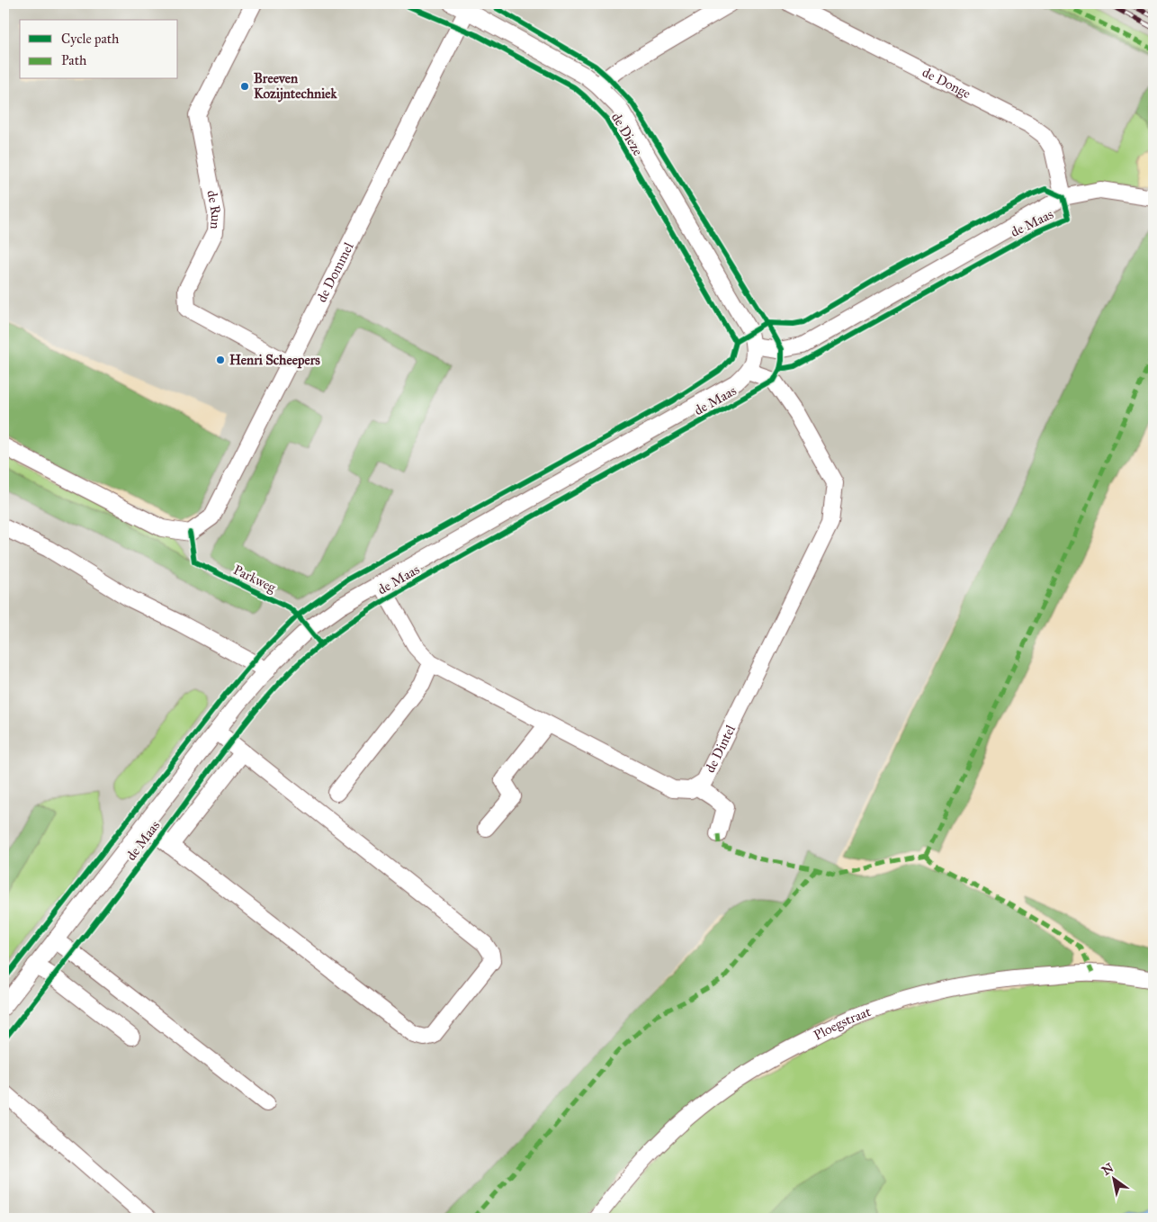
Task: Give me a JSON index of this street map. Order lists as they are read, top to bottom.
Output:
{
  "streets": {
    "street": [
      "de Donge",
      "de Dieze",
      "de Run",
      "de Maas",
      "de Dommel",
      "de Dintel",
      "Ploegstraat"
    ],
    "cycle path": ["Parkweg"]
  },
  "crossings": [
    ["de Donge", "de Maas"],
    ["de Dieze", "de Maas"],
    ["de Dieze", "de Dommel"],
    ["de Run", "de Dommel"],
    ["de Maas", "de Dintel"]
  ],
  "places": ["Breeven Kozijntechniek", "Henri Scheepers"],
  "legend": ["Cycle path", "Path"],
  "north": "top left"
}
